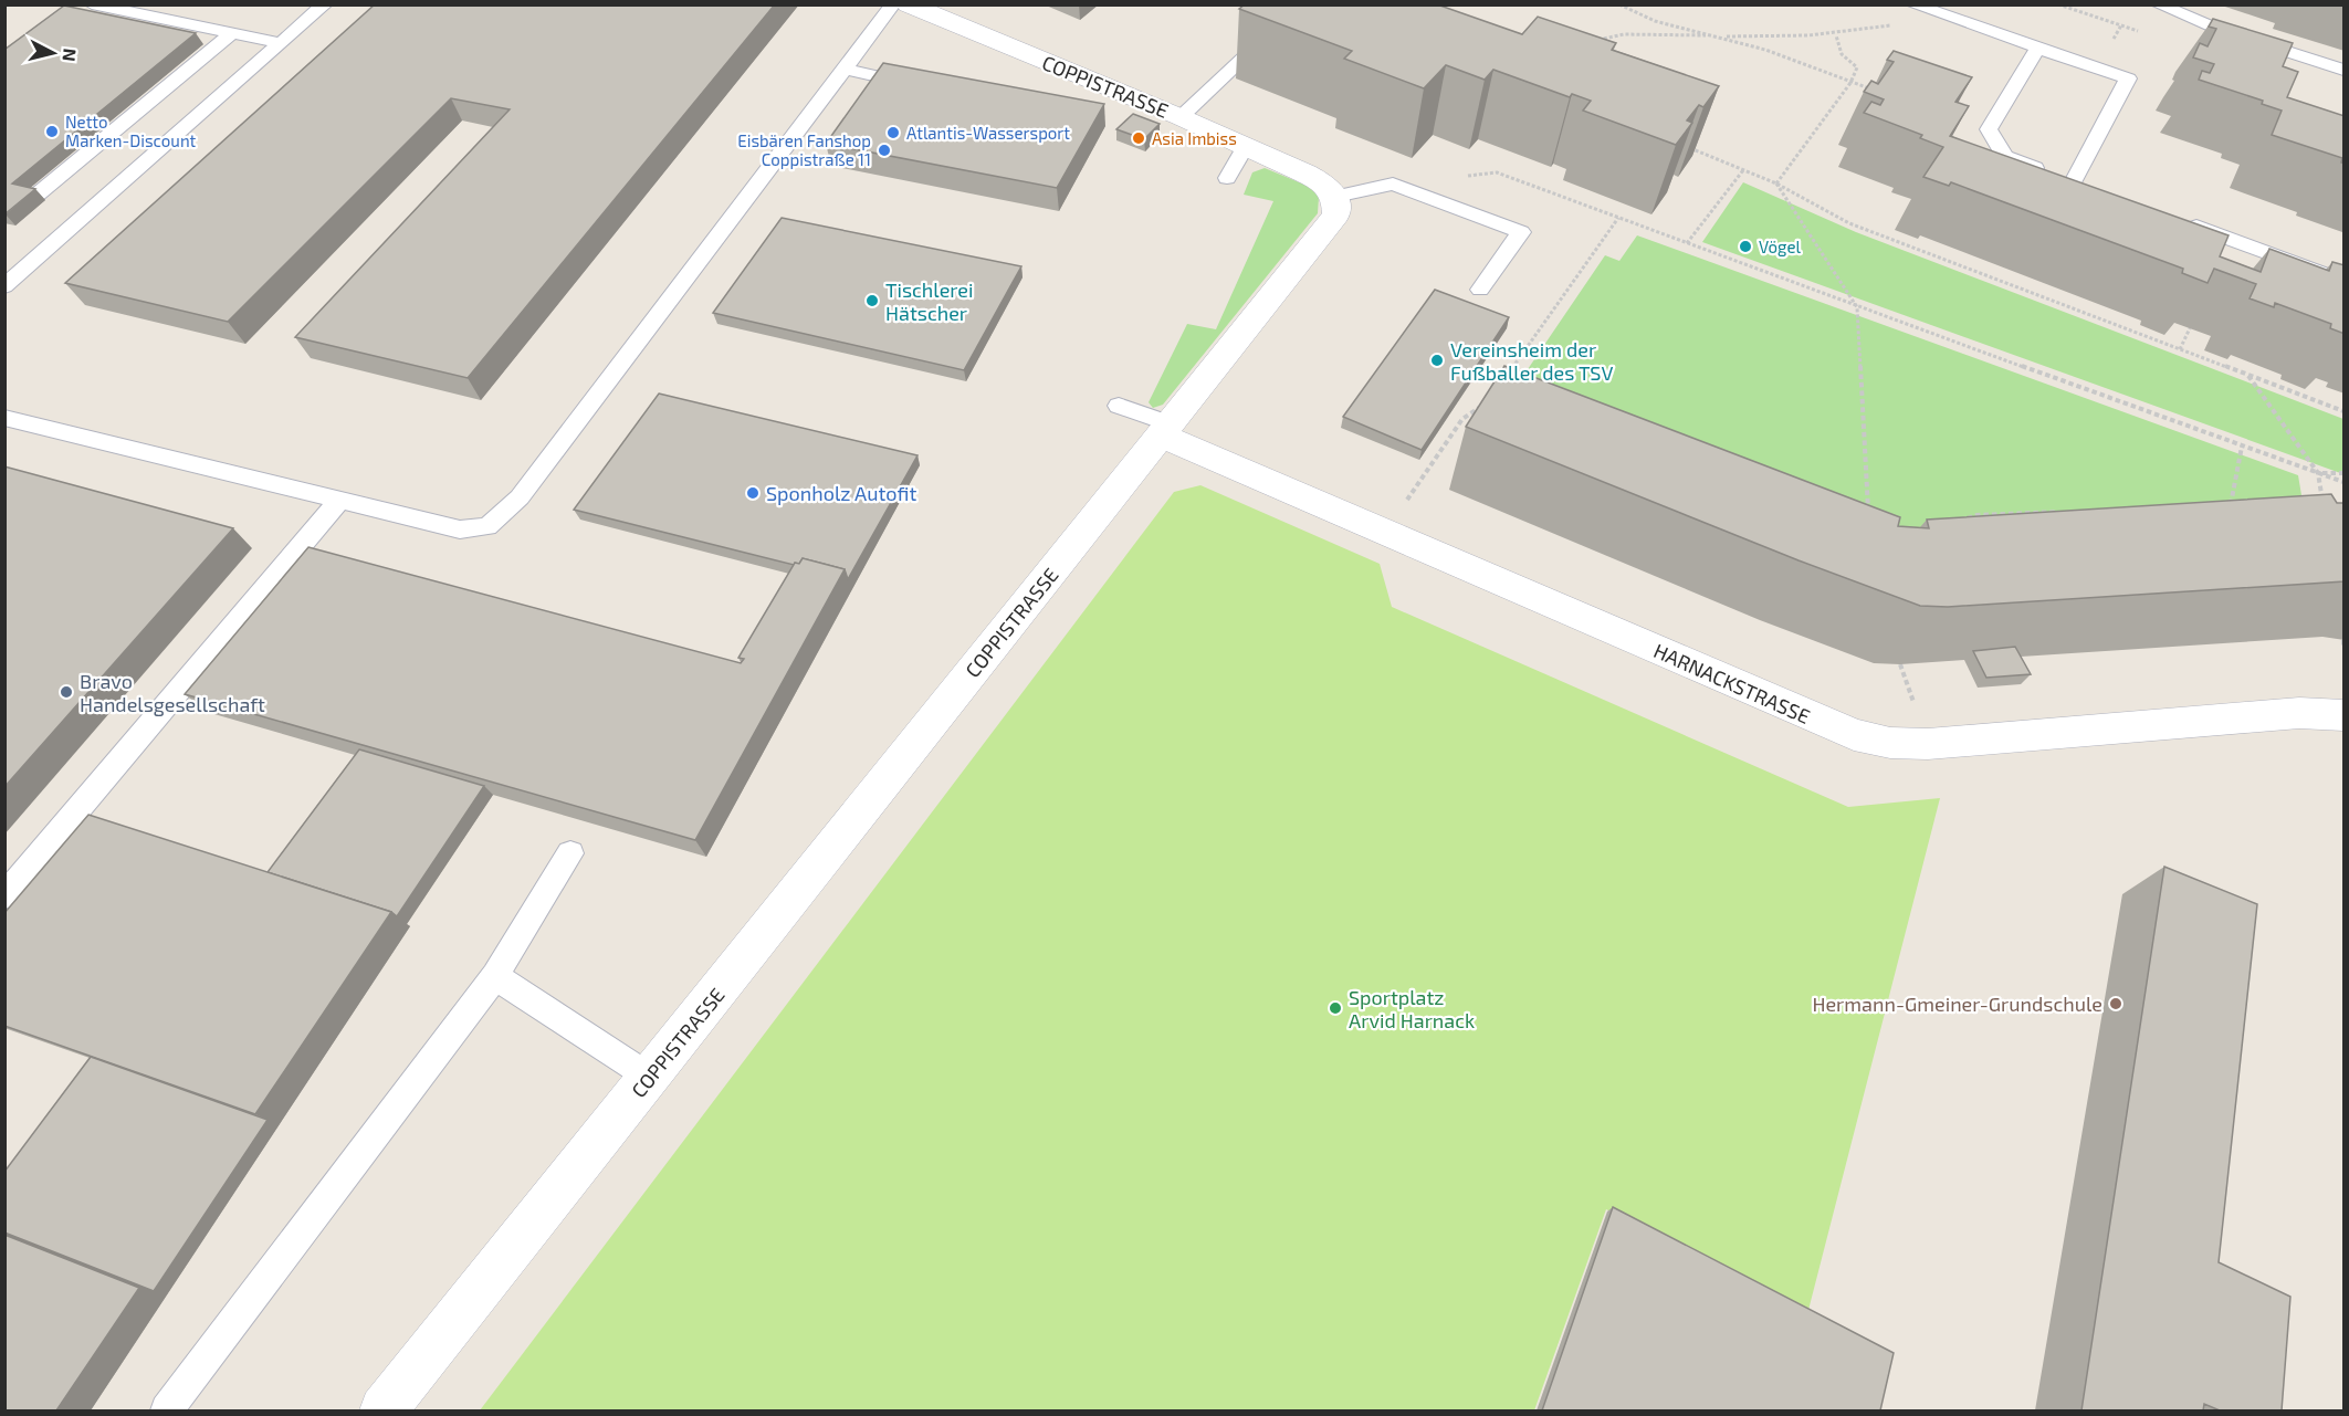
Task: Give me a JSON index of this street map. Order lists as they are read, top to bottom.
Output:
{
  "streets": {
    "street": ["COPPISTRASSE", "HARNACKSTRASSE"]
  },
  "crossings": [
    ["COPPISTRASSE", "HARNACKSTRASSE"]
  ],
  "places": [
    "Netto Marken-Discount",
    "Atlantis-Wassersport",
    "Asia Imbiss",
    "Eisbären Fanshop Coppistraße 11",
    "Vögel",
    "Tischlerei Hätscher",
    "Vereinsheim der Fußballer des TSV",
    "Sponholz Autofit",
    "Bravo Handelsgesellschaft",
    "Hermann-Gmeiner-Grundschule",
    "Sportplatz Arvid Harnack"
  ],
  "north": "right"
}
